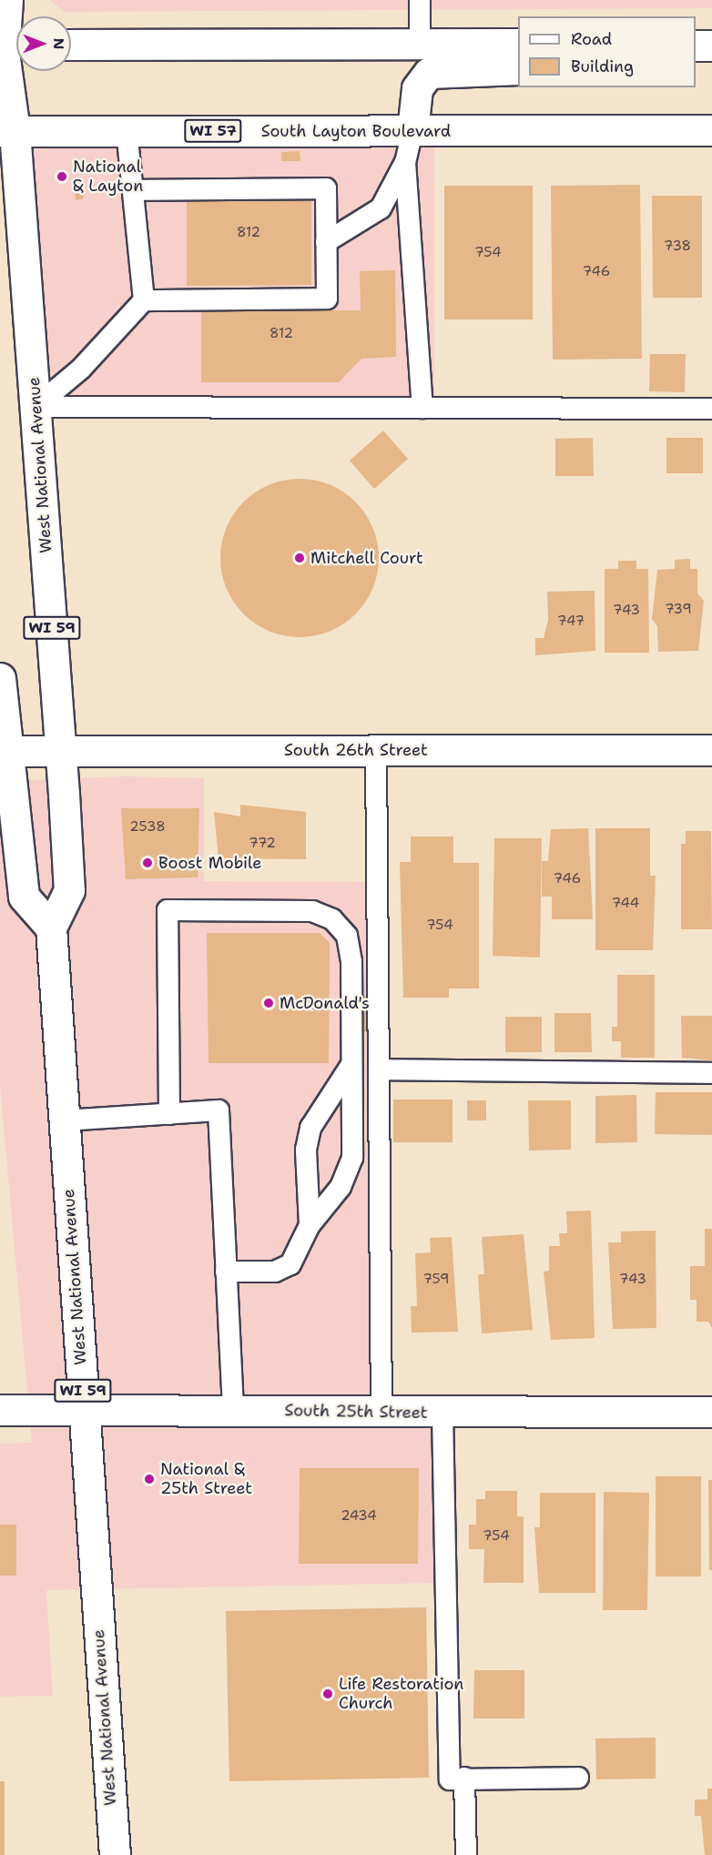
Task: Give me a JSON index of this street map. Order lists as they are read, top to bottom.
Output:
{
  "streets": {
    "main road": [
      "WI 57",
      "South Layton Boulevard",
      "West National Avenue",
      "WI 59",
      "South 26th Street",
      "South 25th Street"
    ]
  },
  "crossings": [
    ["South Layton Boulevard", "West National Avenue"],
    ["West National Avenue", "South 26th Street"],
    ["West National Avenue", "South 25th Street"]
  ],
  "places": [
    "National & Layton",
    "Mitchell Court",
    "Boost Mobile",
    "McDonald's",
    "National & 25th Street",
    "Life Restoration Church"
  ],
  "house_numbers": [
    "812",
    "738",
    "754",
    "746",
    "812",
    "739",
    "743",
    "747",
    "2538",
    "772",
    "746",
    "744",
    "754",
    "759",
    "743",
    "2434",
    "754"
  ],
  "legend": ["Road", "Building"],
  "north": "right"
}
